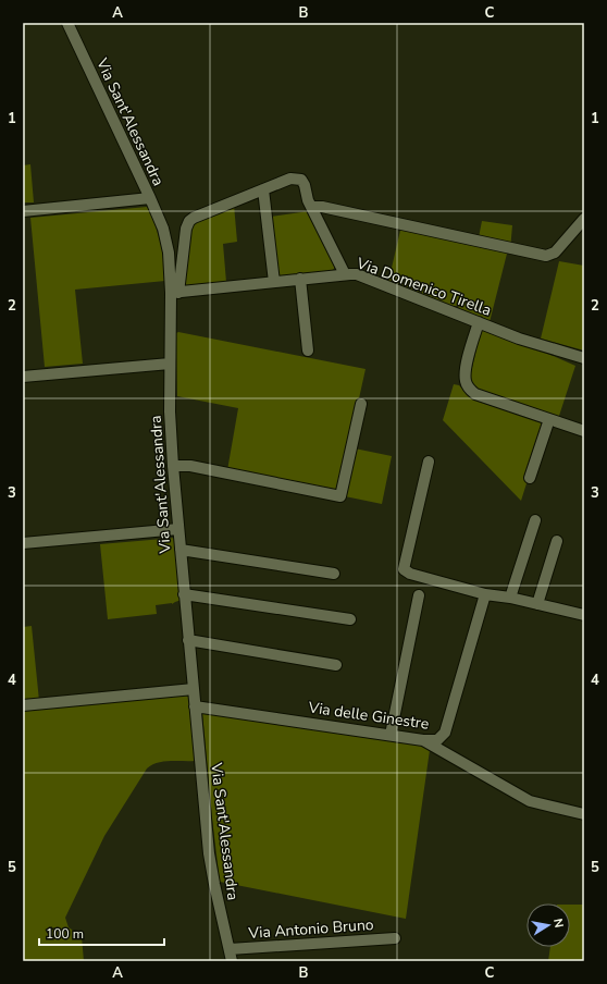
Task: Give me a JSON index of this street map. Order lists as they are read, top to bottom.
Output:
{
  "streets": {
    "street": [
      "Via Sant'Alessandra",
      "Via Domenico Tirella",
      "Via delle Ginestre",
      "Via Antonio Bruno"
    ]
  },
  "crossings": [
    ["Via Sant'Alessandra", "Via Domenico Tirella"],
    ["Via Sant'Alessandra", "Via delle Ginestre"],
    ["Via Sant'Alessandra", "Via Antonio Bruno"]
  ],
  "scale_bar": "100 m",
  "north": "right",
  "grid": {
    "columns": ["A", "B", "C"],
    "rows": [
      "1",
      "2",
      "3",
      "4",
      "5"
    ]
  }
}
